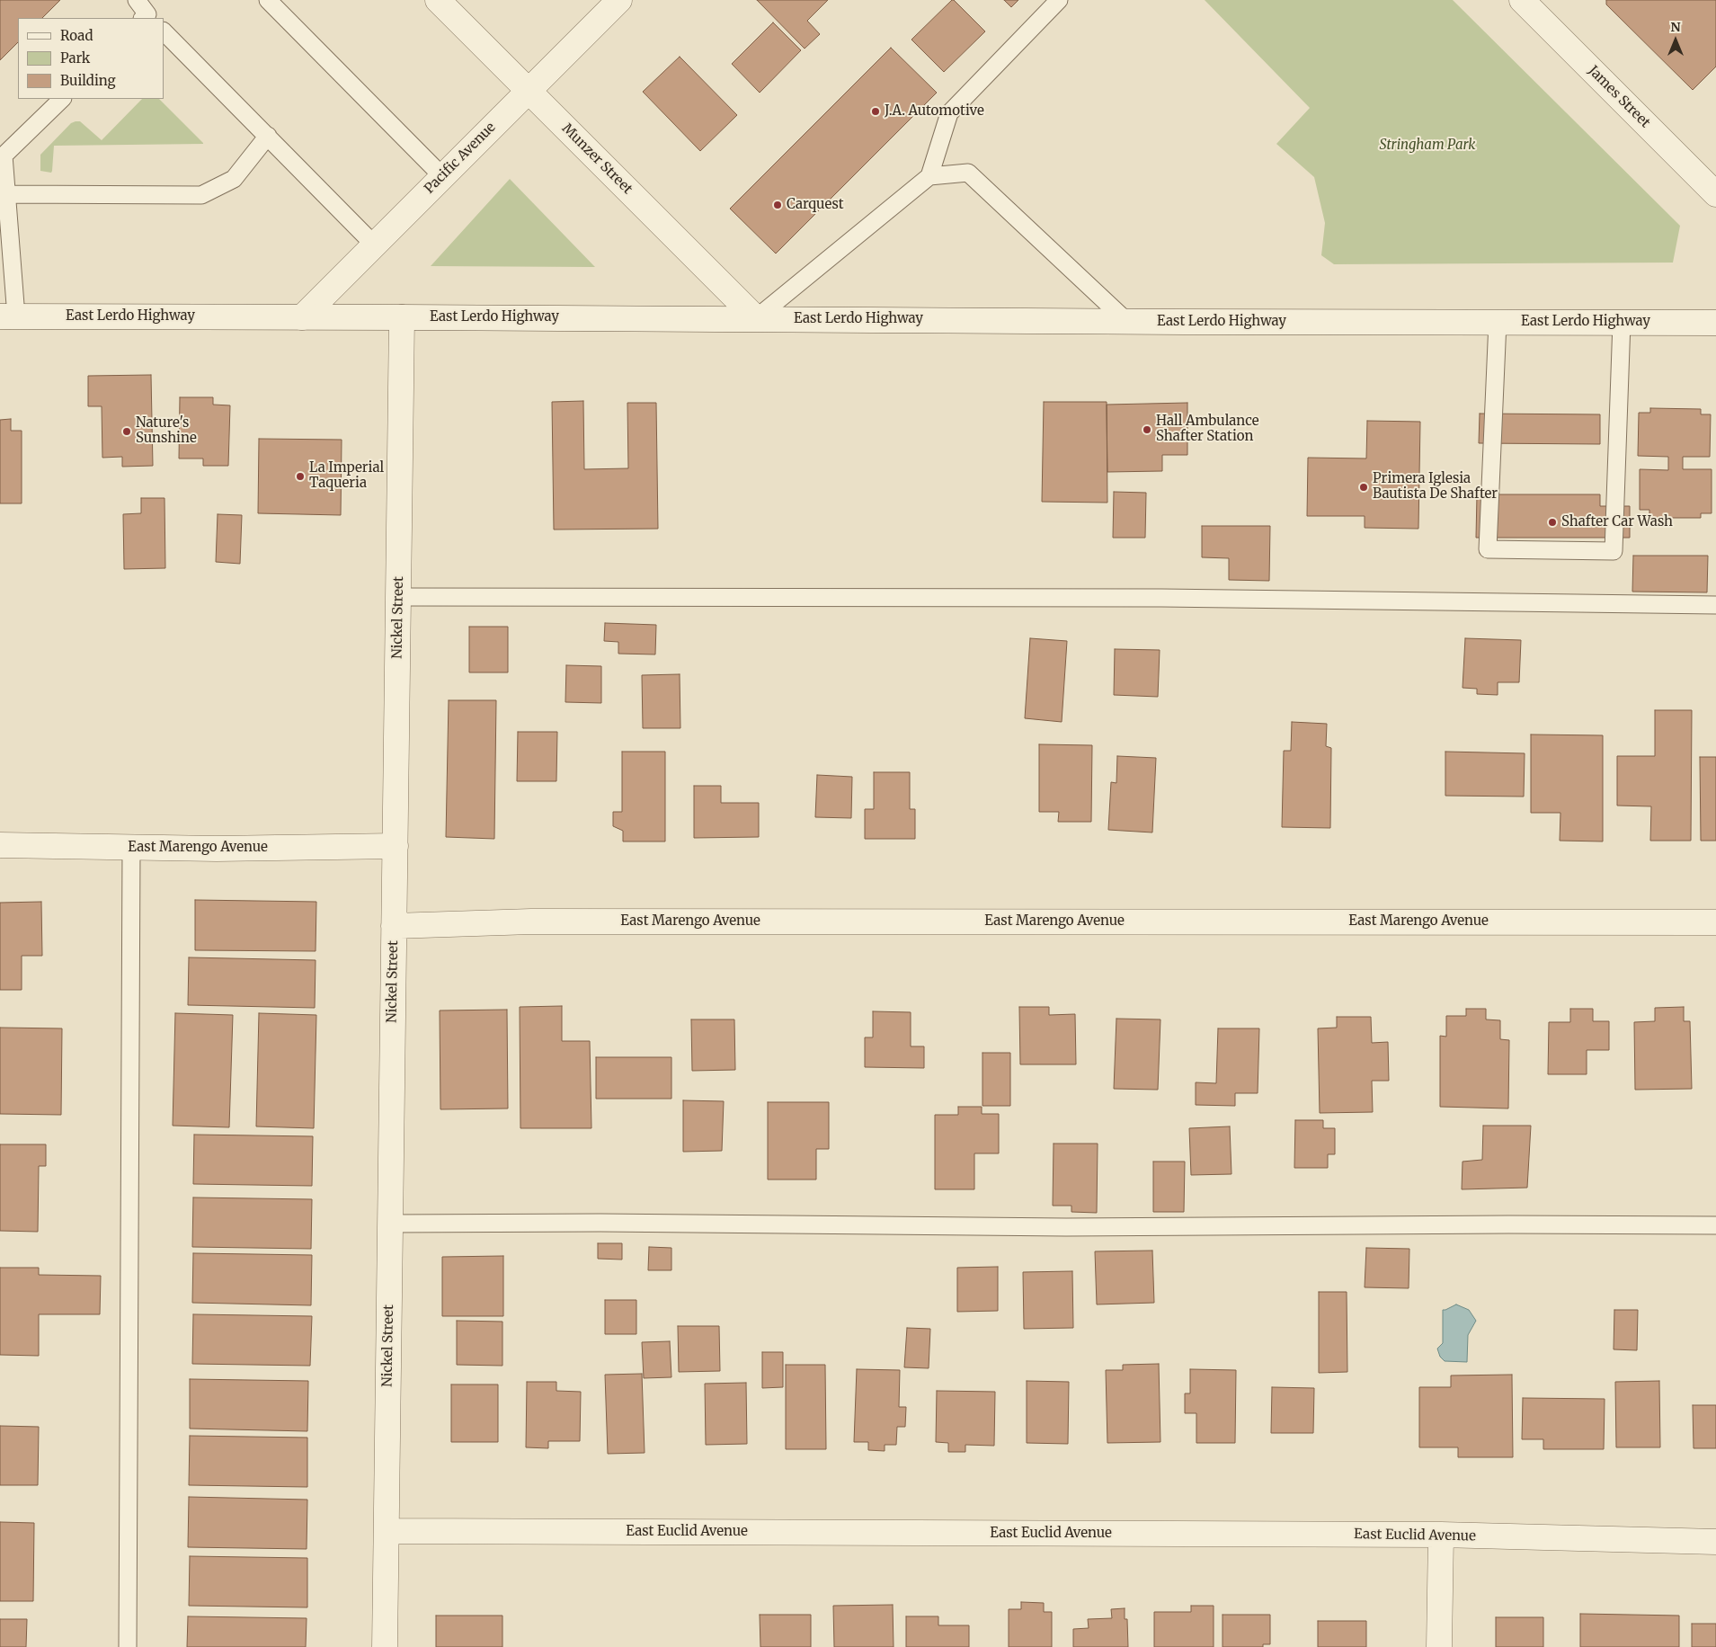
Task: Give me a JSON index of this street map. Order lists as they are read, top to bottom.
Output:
{
  "streets": {
    "street": [
      "James Street",
      "Pacific Avenue",
      "Munzer Street",
      "East Lerdo Highway",
      "Nickel Street",
      "East Marengo Avenue",
      "East Euclid Avenue"
    ]
  },
  "crossings": [
    ["Pacific Avenue", "Munzer Street"],
    ["Pacific Avenue", "East Lerdo Highway"],
    ["Munzer Street", "East Lerdo Highway"],
    ["East Lerdo Highway", "Nickel Street"],
    ["Nickel Street", "East Marengo Avenue"],
    ["Nickel Street", "East Euclid Avenue"]
  ],
  "parks": ["Stringham Park"],
  "places": [
    "J.A. Automotive",
    "Carquest",
    "Hall Ambulance Shafter Station",
    "Nature's Sunshine",
    "La Imperial Taqueria",
    "Primera Iglesia Bautista De Shafter",
    "Shafter Car Wash"
  ],
  "legend": ["Road", "Park", "Building"],
  "north": "top"
}
